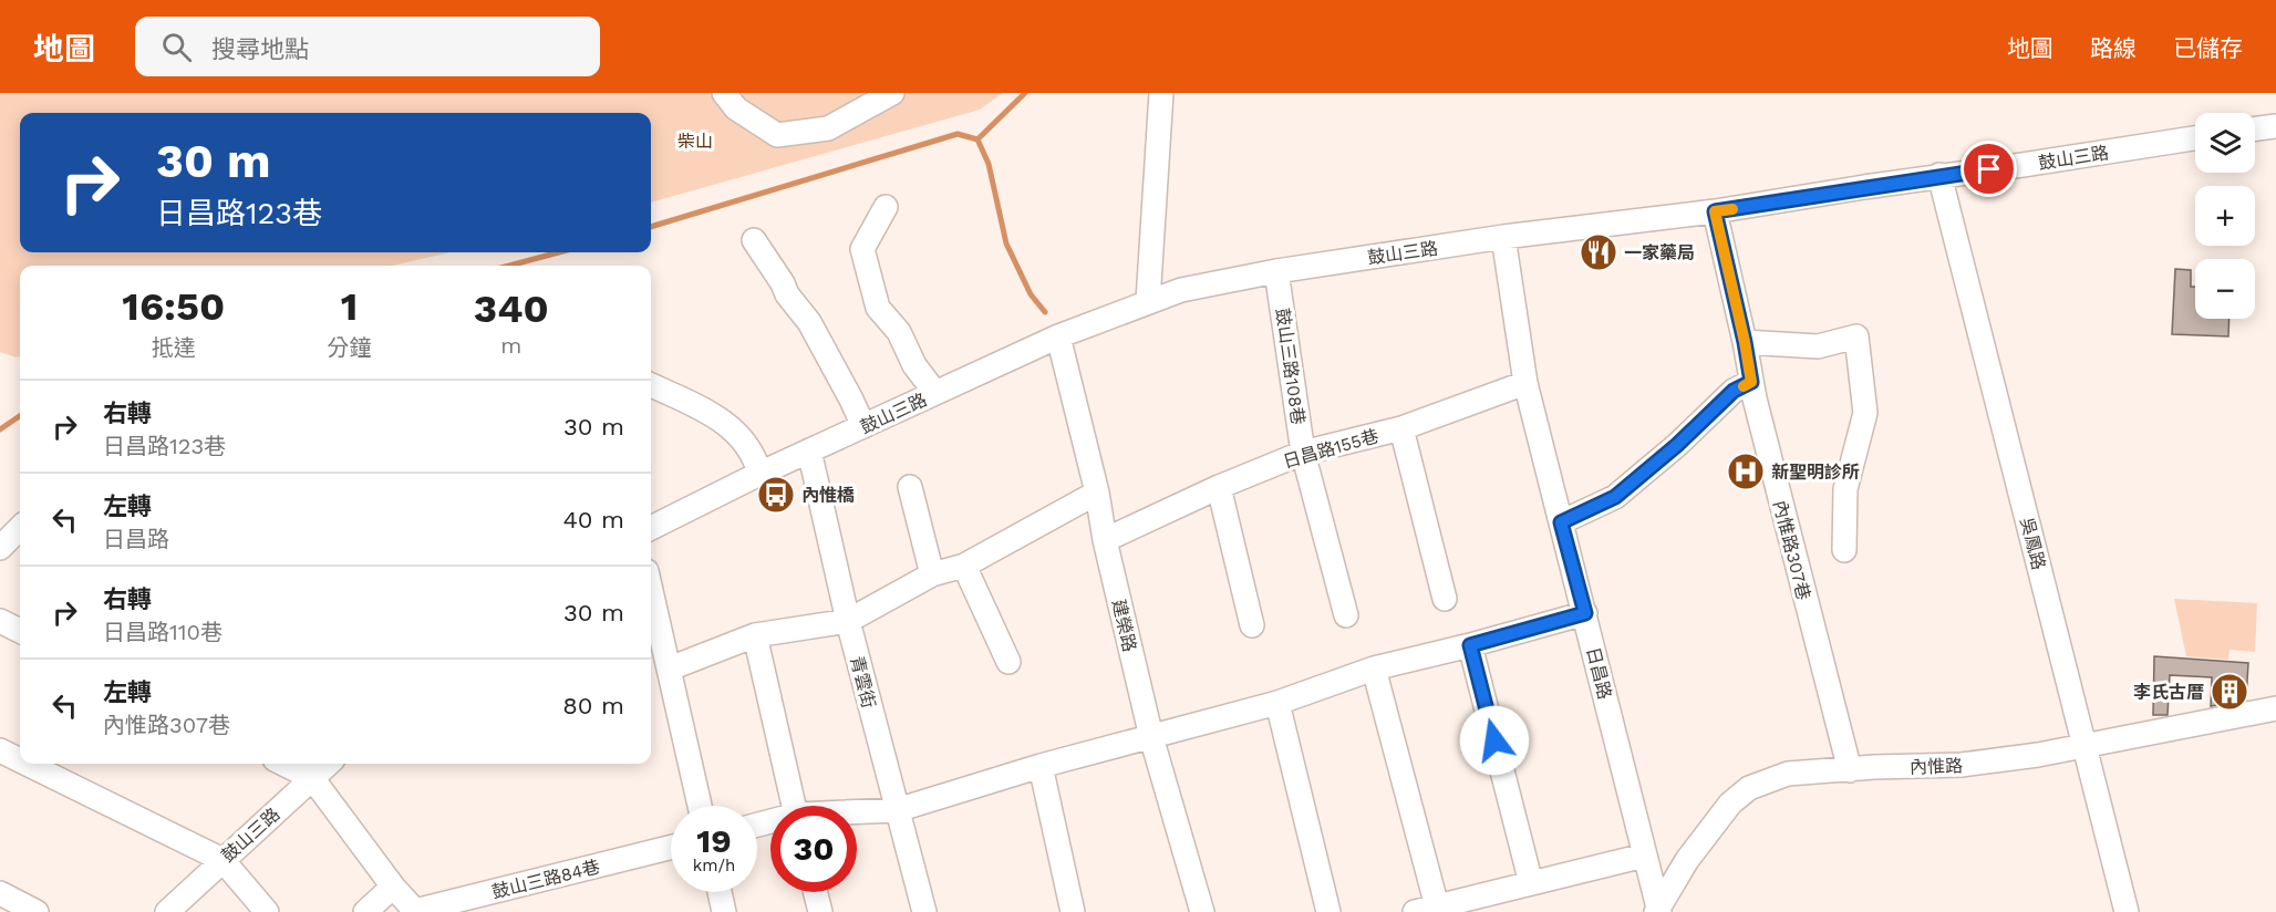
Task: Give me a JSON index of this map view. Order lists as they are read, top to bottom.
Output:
{
  "streets": {
    "street": [
      "鼓山三路",
      "鼓山三路108巷",
      "日昌路155巷",
      "吳鳳路",
      "內惟路307巷",
      "建榮路",
      "日昌路",
      "青雲街",
      "內惟路",
      "鼓山三路84巷"
    ]
  },
  "crossings": [
    ["鼓山三路", "鼓山三路108巷"],
    ["鼓山三路", "吳鳳路"],
    ["鼓山三路", "內惟路307巷"],
    ["鼓山三路", "建榮路"],
    ["鼓山三路", "日昌路"],
    ["鼓山三路", "青雲街"],
    ["鼓山三路", "鼓山三路84巷"],
    ["鼓山三路108巷", "日昌路155巷"],
    ["日昌路155巷", "建榮路"],
    ["日昌路155巷", "日昌路"],
    ["吳鳳路", "內惟路"],
    ["內惟路307巷", "內惟路"],
    ["日昌路", "內惟路"]
  ],
  "parks": ["柴山"],
  "places": {
    "restaurant": ["一家藥局"],
    "hospital": ["新聖明診所"],
    "bus stop": ["內惟橋"],
    "building": ["李氏古厝"]
  },
  "page": {
    "header": "地圖",
    "search": "搜尋地點",
    "nav": ["地圖", "路線", "已儲存"],
    "map_buttons": ["+", "−"],
    "turn": ["30 m", "日昌路123巷"],
    "eta": [
      "16:50",
      "抵達",
      "1",
      "分鐘",
      "340",
      "m"
    ],
    "list": [
      {
        "name": "右轉",
        "note": "日昌路123巷",
        "value": "30 m"
      },
      {
        "name": "左轉",
        "note": "日昌路",
        "value": "40 m"
      },
      {
        "name": "右轉",
        "note": "日昌路110巷",
        "value": "30 m"
      },
      {
        "name": "左轉",
        "note": "內惟路307巷",
        "value": "80 m"
      }
    ],
    "speed": "19 km/h",
    "limit": "30"
  }
}
